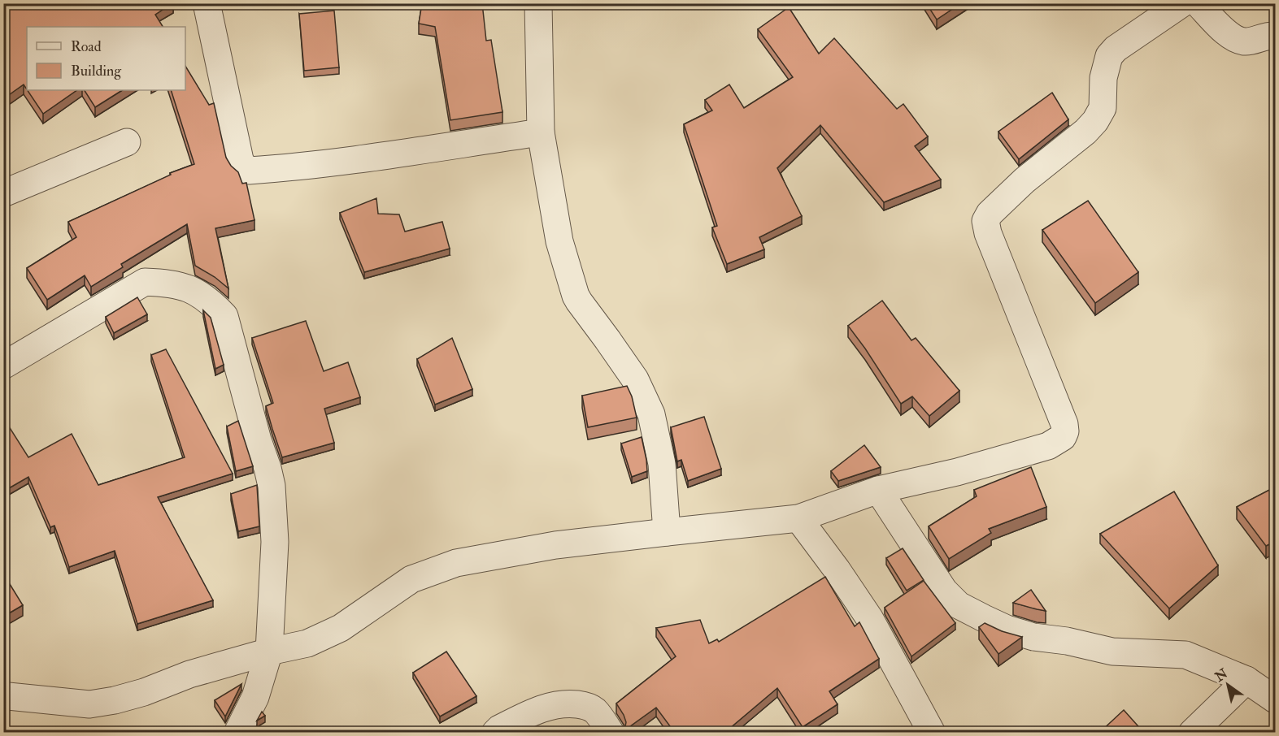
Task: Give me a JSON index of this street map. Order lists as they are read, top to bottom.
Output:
{
  "legend": ["Road", "Building"],
  "north": "top left"
}
